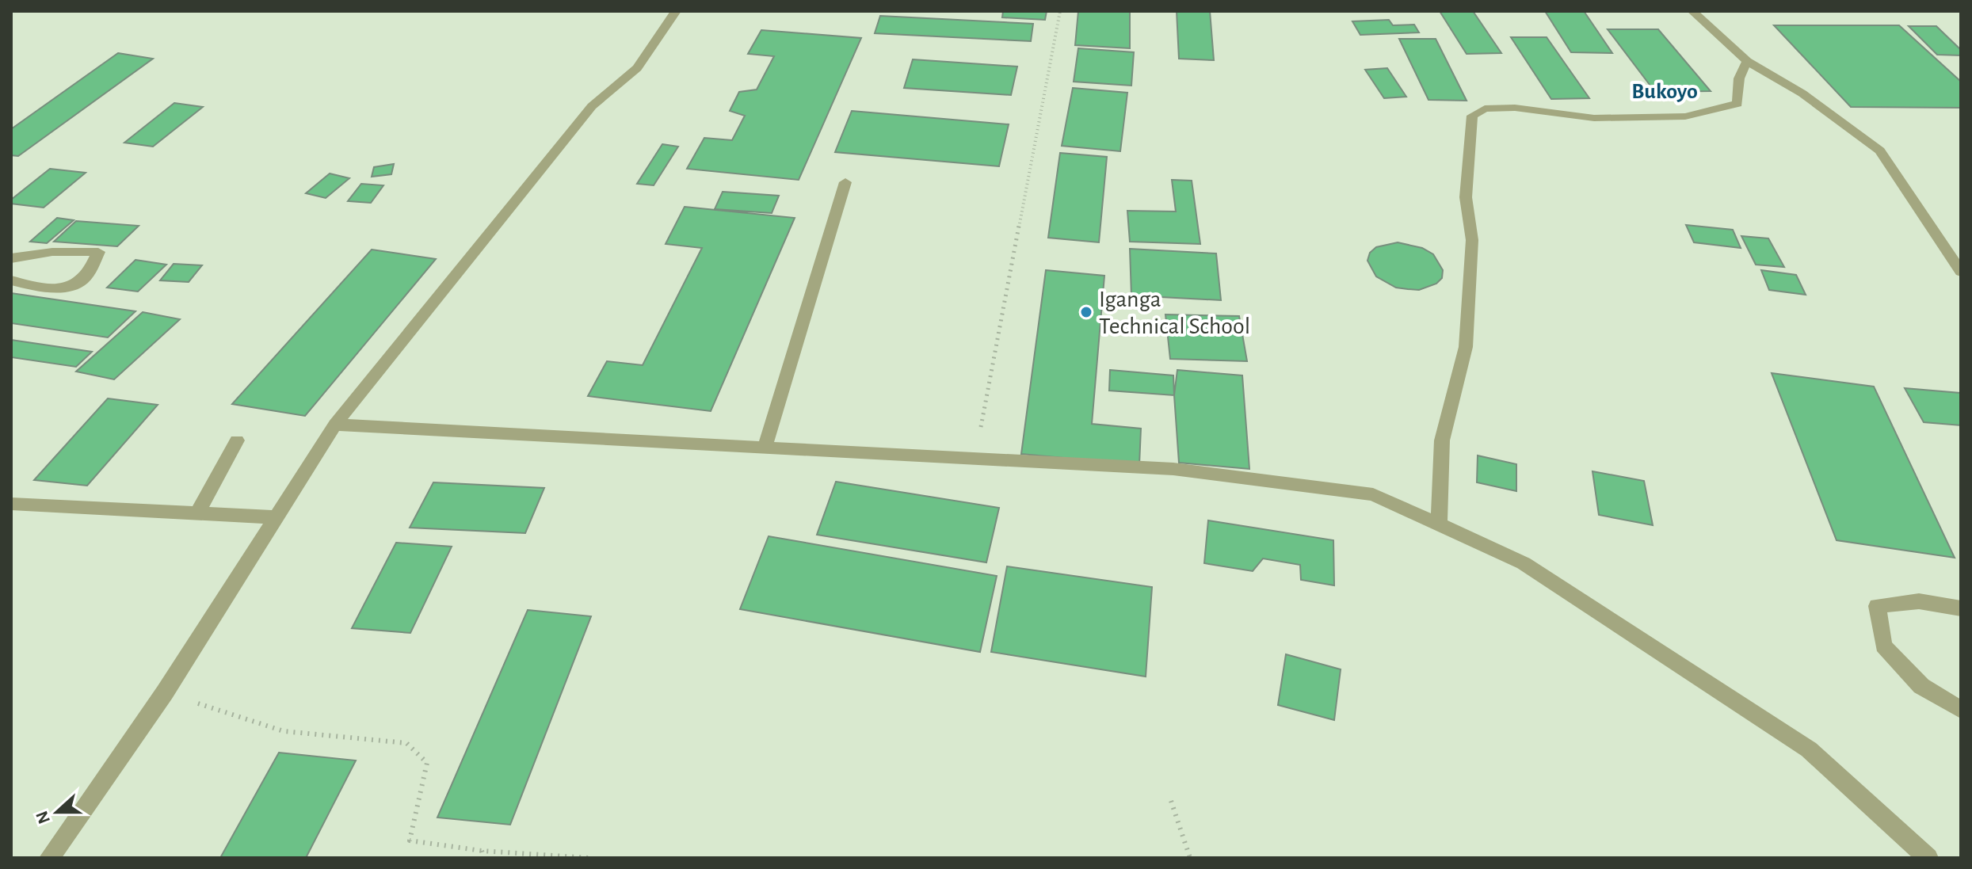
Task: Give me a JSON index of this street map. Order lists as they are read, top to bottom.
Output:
{
  "districts": ["Bukoyo"],
  "places": ["Iganga Technical School"],
  "north": "left"
}
